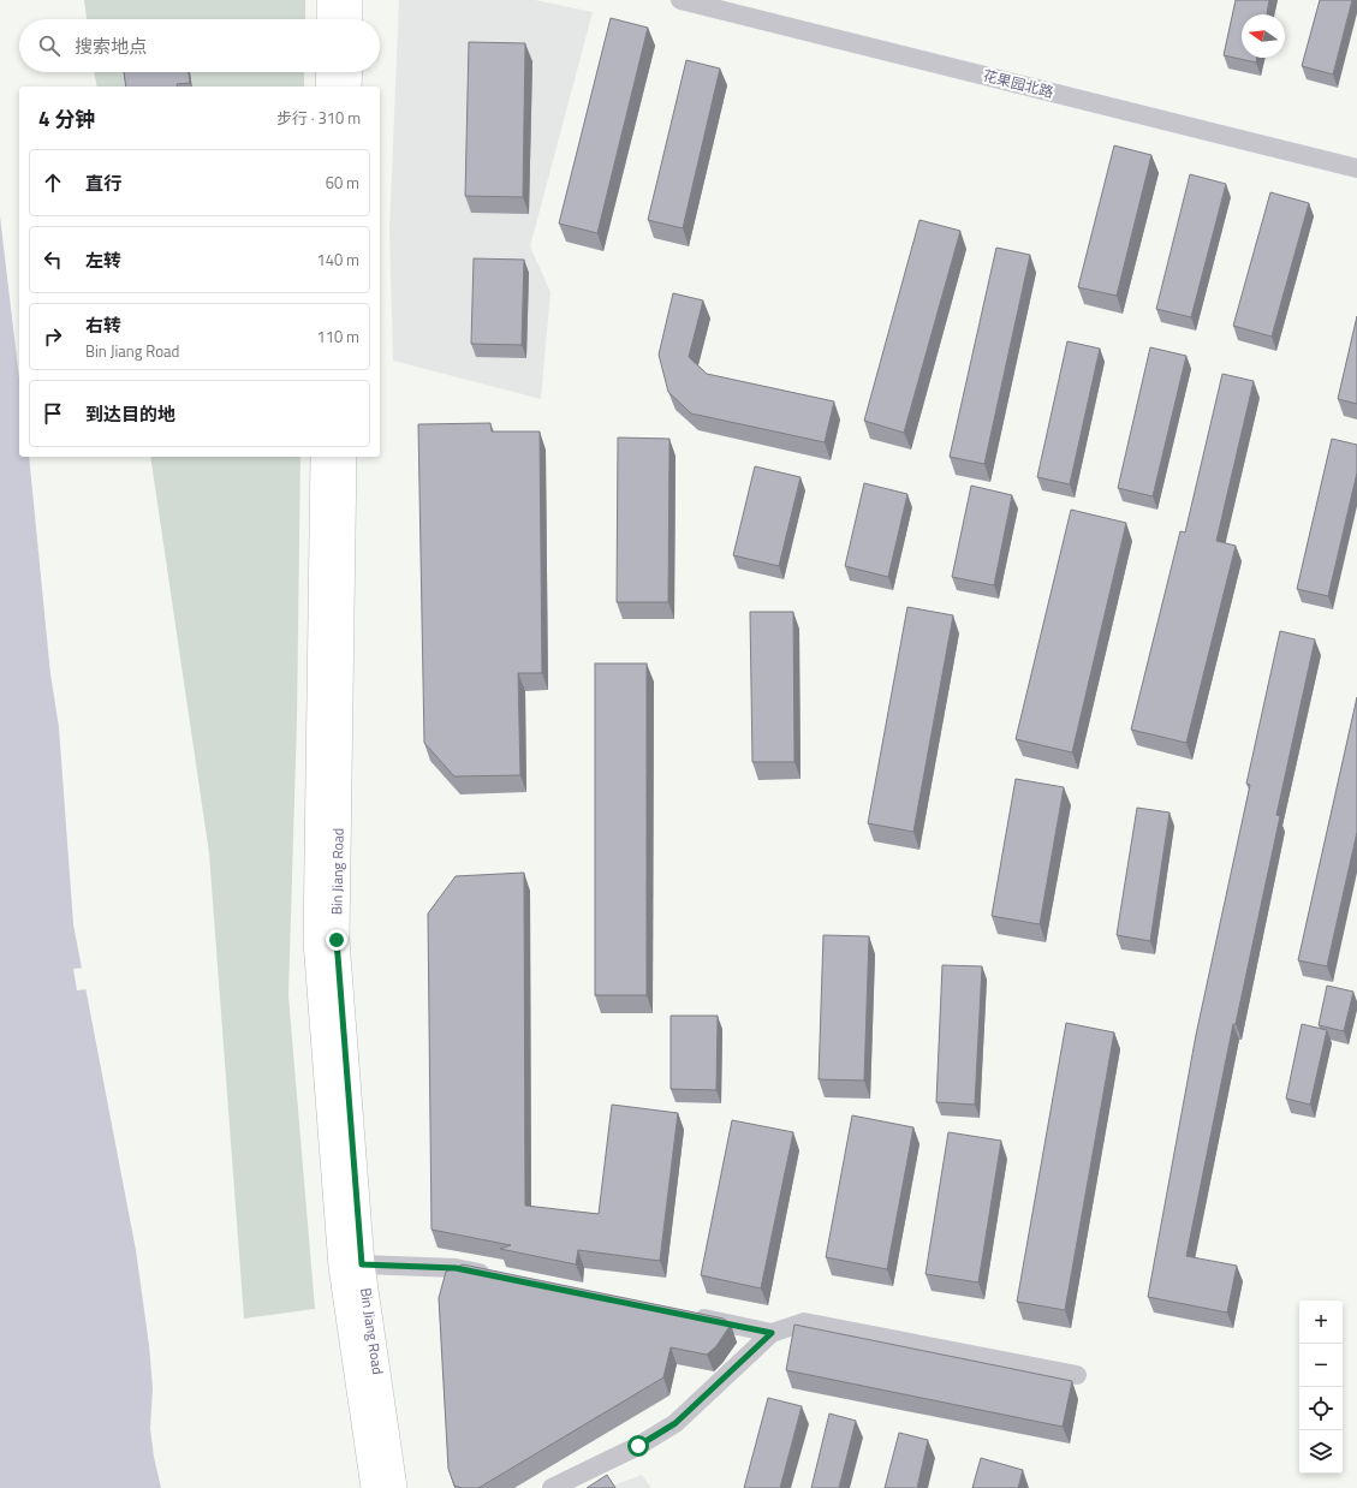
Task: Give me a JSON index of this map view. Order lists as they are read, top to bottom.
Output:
{
  "streets": {
    "main road": ["Bin Jiang Road"],
    "street": ["花果园北路"]
  },
  "north": "left",
  "page": {
    "search": "搜索地点",
    "heading": ["4 分钟", "步行 · 310 m"],
    "list": [
      ["直行", "60 m"],
      ["左转", "140 m"],
      ["右转", "Bin Jiang Road", "110 m"],
      "到达目的地"
    ],
    "map_buttons": ["+", "−"]
  }
}
